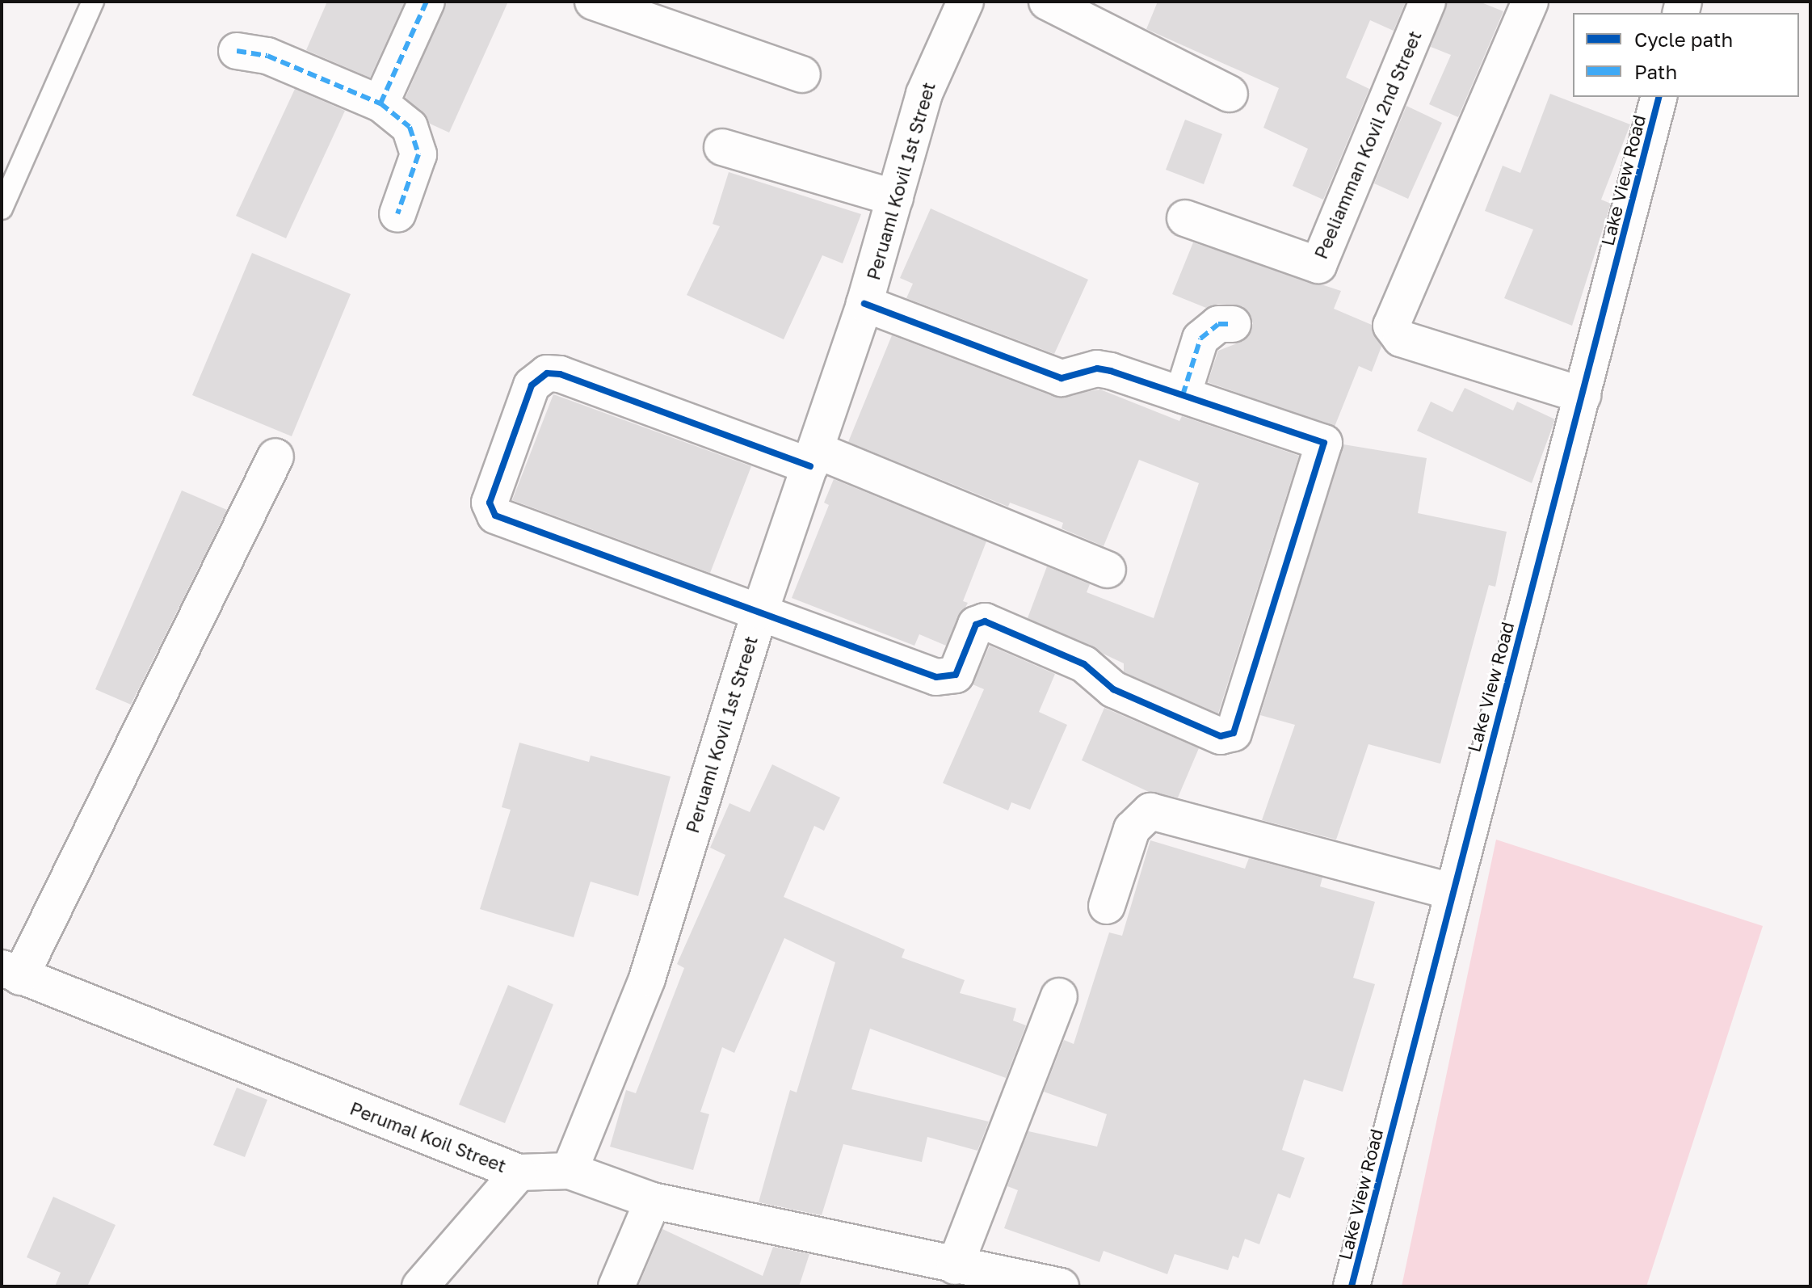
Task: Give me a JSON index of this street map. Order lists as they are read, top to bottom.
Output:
{
  "streets": {
    "street": [
      "Peeliamman Kovil 2nd Street",
      "Lake View Road",
      "Peruaml Kovil 1st Street",
      "Perumal Koil Street"
    ]
  },
  "crossings": [
    ["Peruaml Kovil 1st Street", "Perumal Koil Street"]
  ],
  "legend": ["Cycle path", "Path"]
}
